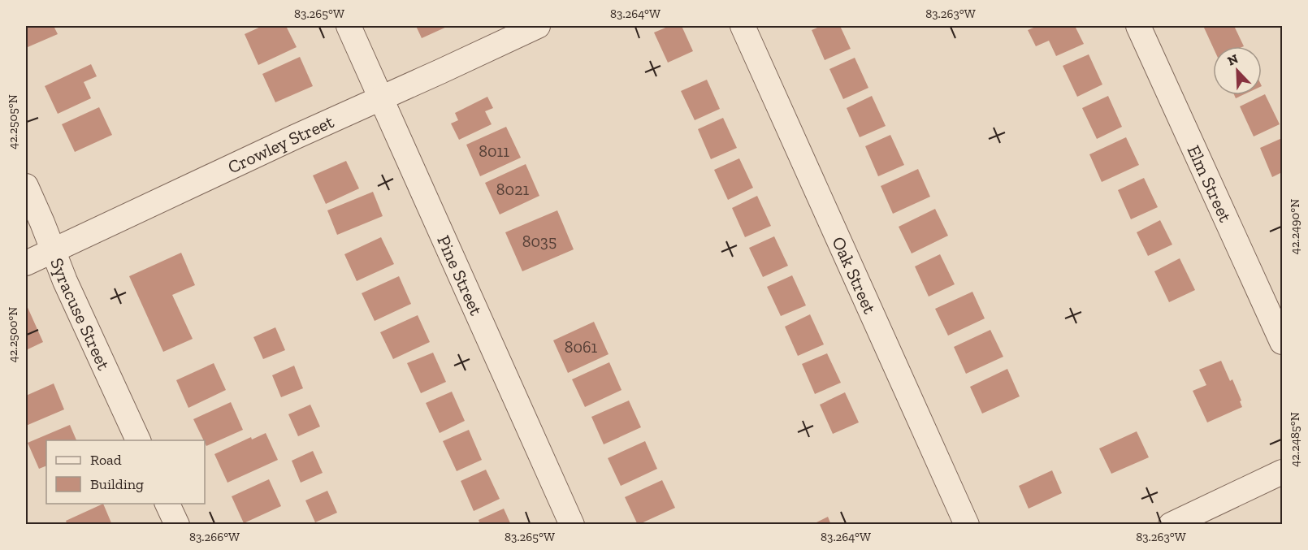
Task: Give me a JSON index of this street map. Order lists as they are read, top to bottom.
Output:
{
  "streets": {
    "street": [
      "Crowley Street",
      "Elm Street",
      "Pine Street",
      "Oak Street",
      "Syracuse Street"
    ]
  },
  "crossings": [
    ["Crowley Street", "Pine Street"],
    ["Crowley Street", "Syracuse Street"]
  ],
  "house_numbers": [
    "8011",
    "8021",
    "8035",
    "8061"
  ],
  "legend": ["Road", "Building"],
  "north": "top left",
  "coordinates": [
    "83.265°W",
    "83.264°W",
    "83.263°W",
    "42.2505°N",
    "42.2490°N",
    "42.2500°N",
    "42.2485°N",
    "83.266°W"
  ]
}
